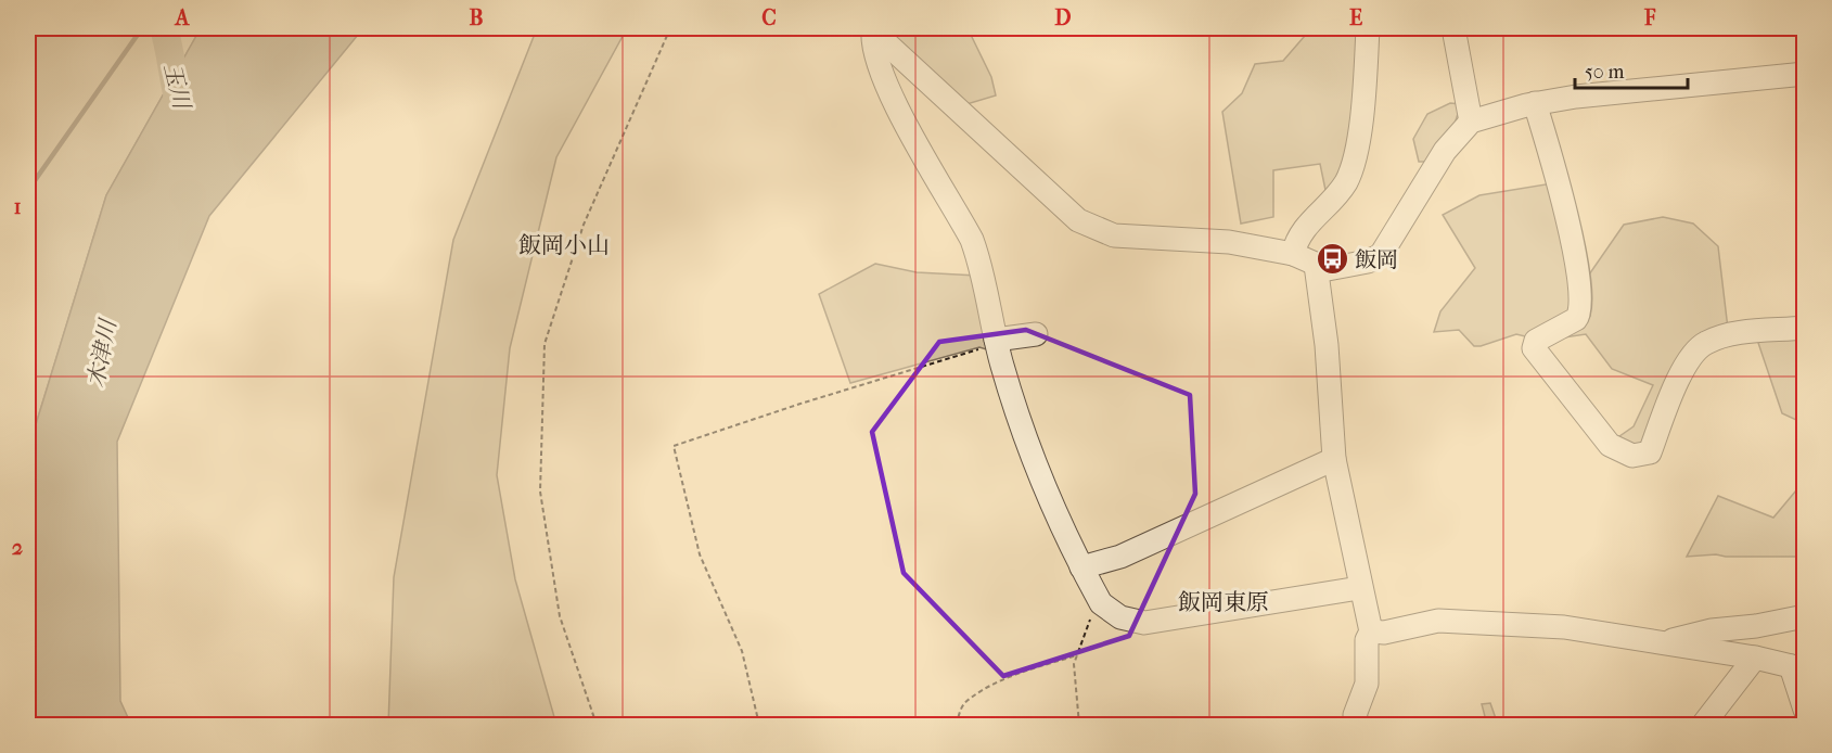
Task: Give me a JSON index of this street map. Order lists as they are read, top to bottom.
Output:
{
  "districts": ["飯岡小山", "飯岡東原"],
  "water": ["玉川", "木津川"],
  "places": {
    "bus stop": ["飯岡"]
  },
  "scale_bar": "50 m",
  "grid": {
    "columns": [
      "A",
      "B",
      "C",
      "D",
      "E",
      "F"
    ],
    "rows": ["1", "2"]
  }
}
